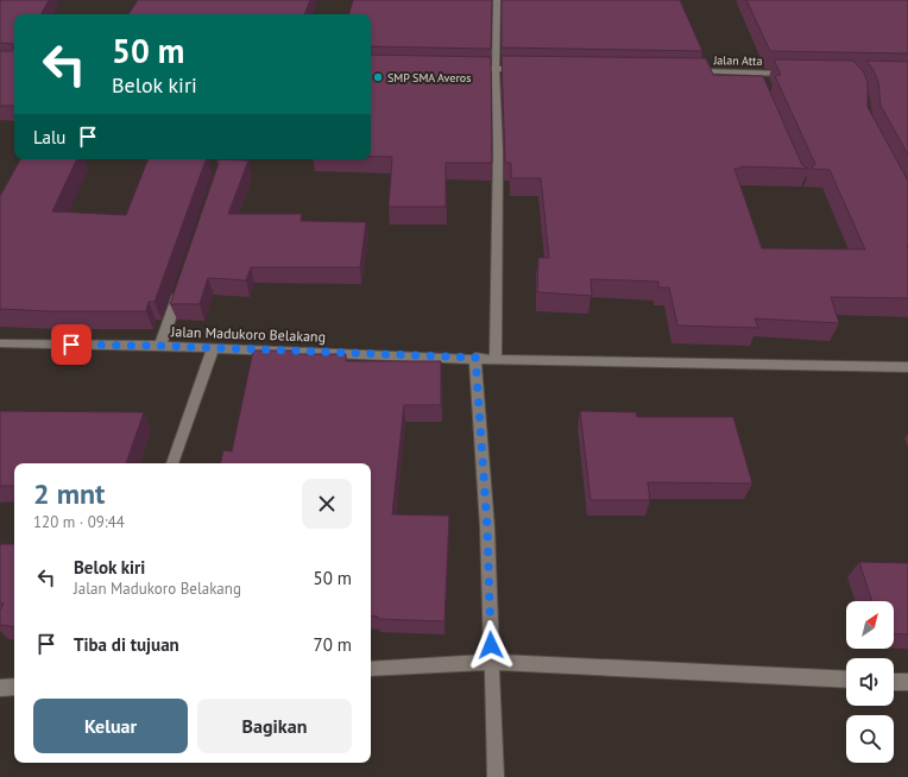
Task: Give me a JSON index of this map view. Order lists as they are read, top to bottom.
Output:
{
  "streets": {
    "street": ["Jalan Atta", "Jalan Madukoro Belakang"]
  },
  "places": ["SMP SMA Averos"],
  "north": "top right",
  "page": {
    "turn": ["50 m", "Belok kiri"],
    "then": "Lalu",
    "heading": ["2 mnt", "120 m · 09:44"],
    "list": [
      {
        "name": "Belok kiri",
        "note": "Jalan Madukoro Belakang",
        "value": "50 m"
      },
      {
        "name": "Tiba di tujuan",
        "value": "70 m"
      }
    ],
    "buttons": ["Keluar", "Bagikan"]
  }
}
